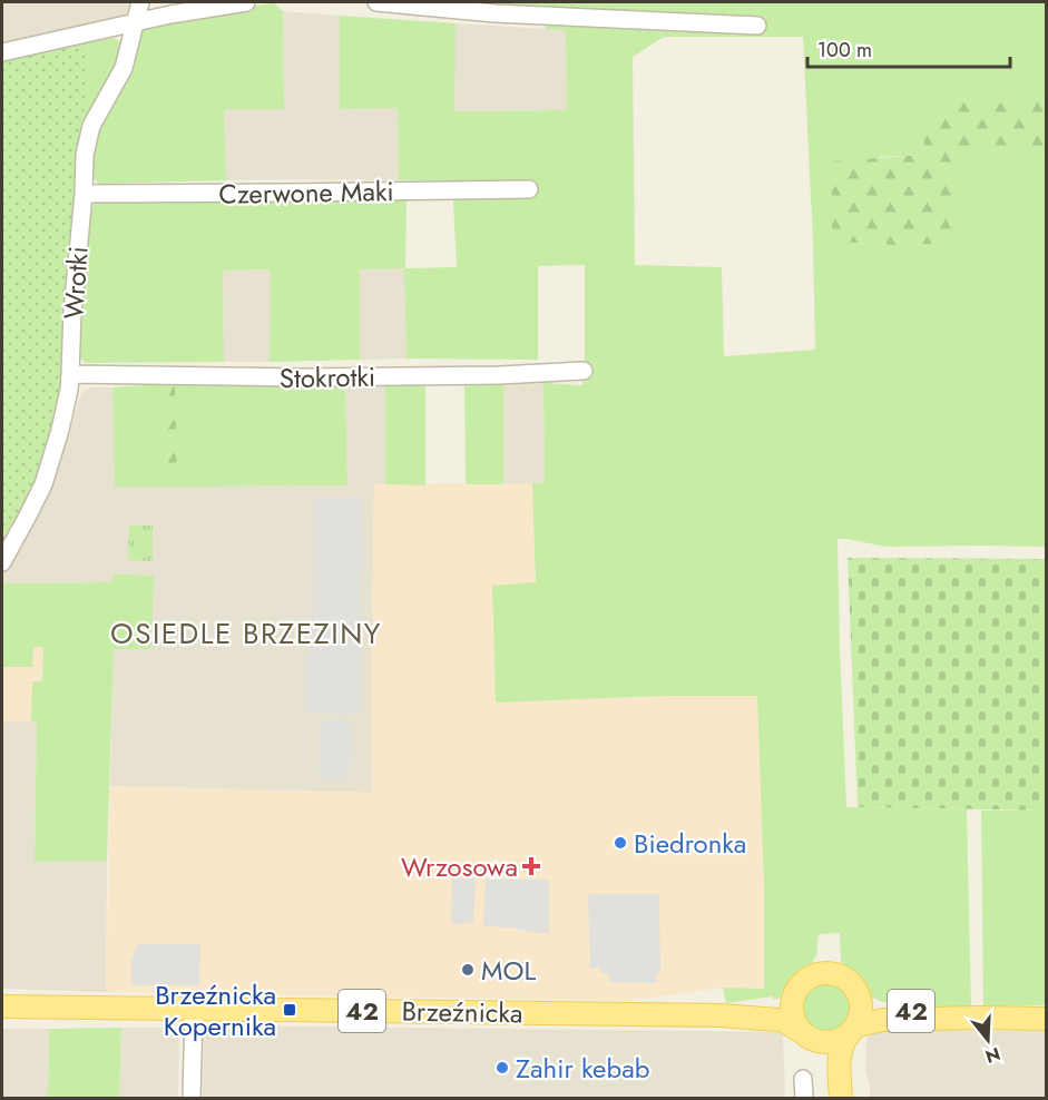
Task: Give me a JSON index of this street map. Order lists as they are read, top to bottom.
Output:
{
  "streets": {
    "main road": ["42", "Brzeźnicka"],
    "street": ["Czerwone Maki", "Wrotki", "Stokrotki"]
  },
  "crossings": [
    ["Czerwone Maki", "Wrotki"],
    ["Wrotki", "Stokrotki"],
    ["42", "Brzeźnicka"]
  ],
  "districts": ["OSIEDLE BRZEZINY"],
  "places": {
    "other": ["Biedronka", "MOL", "Zahir kebab"],
    "health": ["Wrzosowa"],
    "transit": ["Brzeźnicka Kopernika"]
  },
  "scale_bar": "100 m",
  "north": "bottom"
}
